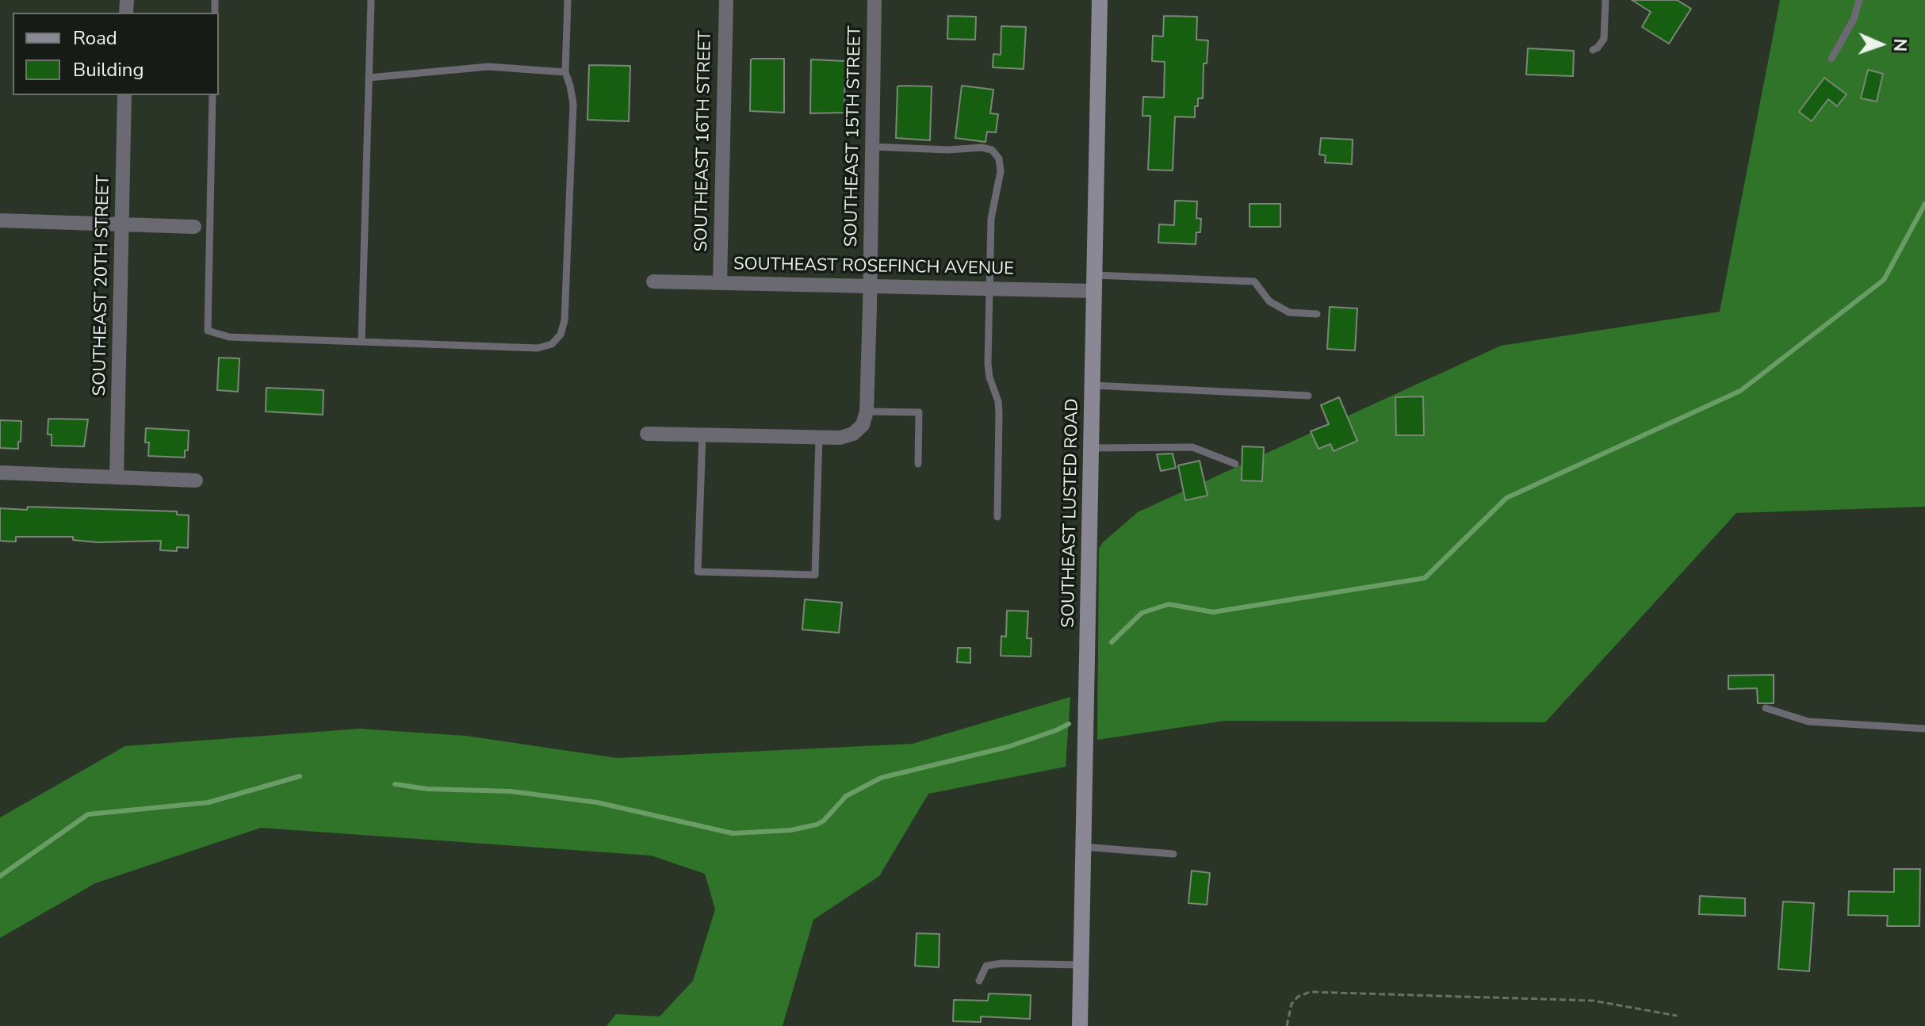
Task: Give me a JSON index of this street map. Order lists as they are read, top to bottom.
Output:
{
  "streets": {
    "main road": ["SOUTHEAST LUSTED ROAD"],
    "street": [
      "SOUTHEAST 15TH STREET",
      "SOUTHEAST 16TH STREET",
      "SOUTHEAST ROSEFINCH AVENUE",
      "SOUTHEAST 20TH STREET"
    ]
  },
  "crossings": [
    ["SOUTHEAST 15TH STREET", "SOUTHEAST ROSEFINCH AVENUE"],
    ["SOUTHEAST 16TH STREET", "SOUTHEAST ROSEFINCH AVENUE"],
    ["SOUTHEAST ROSEFINCH AVENUE", "SOUTHEAST LUSTED ROAD"]
  ],
  "legend": ["Road", "Building"],
  "north": "right"
}
